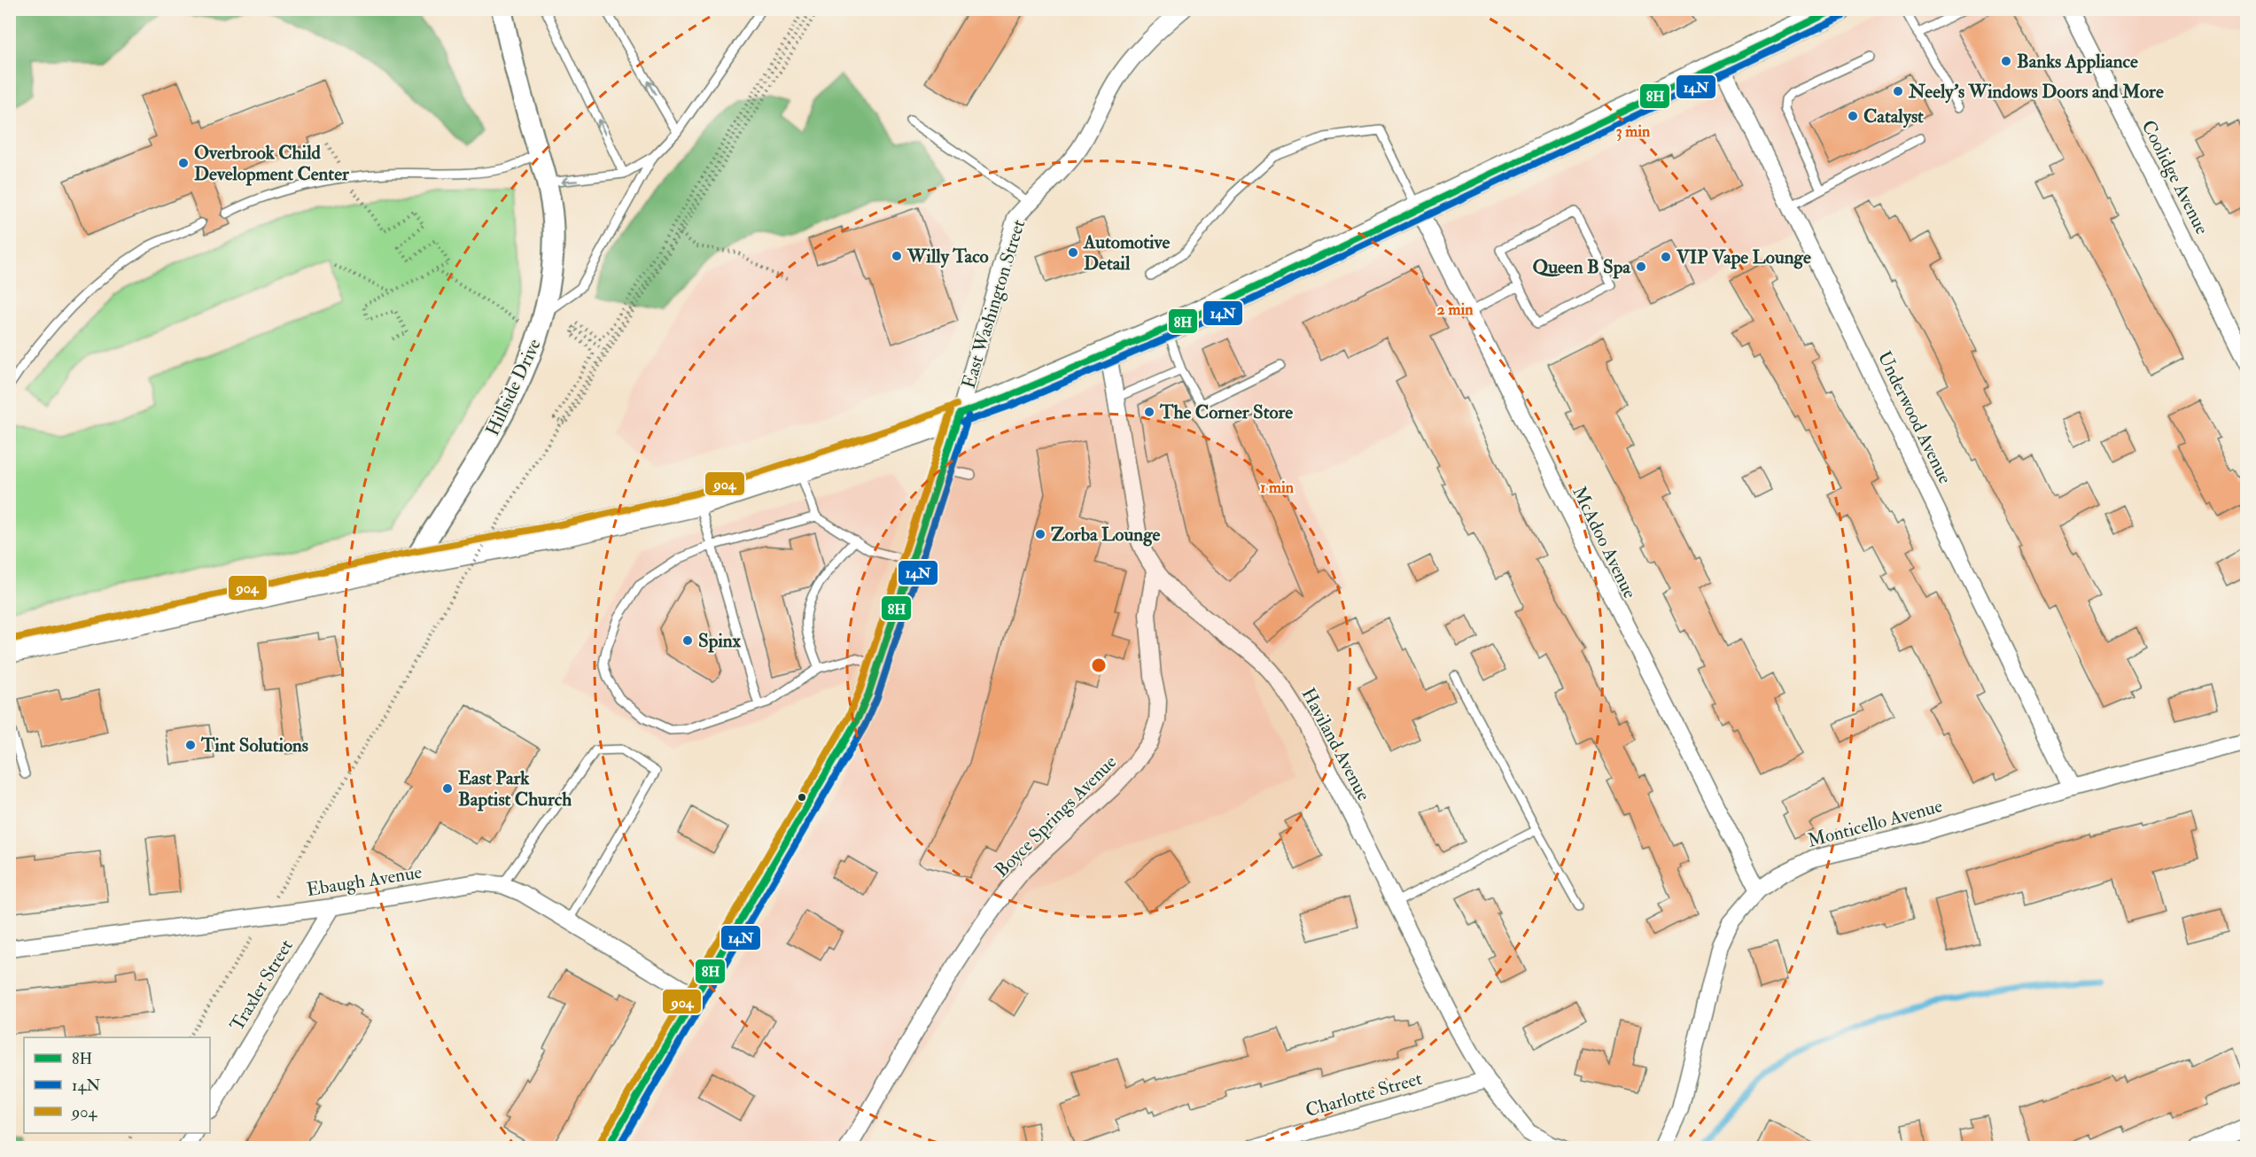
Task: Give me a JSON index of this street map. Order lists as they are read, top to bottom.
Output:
{
  "streets": {
    "street": [
      "Coolidge Avenue",
      "East Washington Street",
      "Hillside Drive",
      "Underwood Avenue",
      "McAdoo Avenue",
      "Haviland Avenue",
      "Boyce Springs Avenue",
      "Monticello Avenue",
      "Ebaugh Avenue",
      "Traxler Street",
      "Charlotte Street"
    ]
  },
  "crossings": [
    ["East Washington Street", "Ebaugh Avenue"],
    ["Underwood Avenue", "Monticello Avenue"],
    ["McAdoo Avenue", "Monticello Avenue"],
    ["Haviland Avenue", "Boyce Springs Avenue"],
    ["Haviland Avenue", "Charlotte Street"],
    ["Ebaugh Avenue", "Traxler Street"]
  ],
  "places": [
    "Banks Appliance",
    "Neely's Windows Doors and More",
    "Catalyst",
    "Overbrook Child Development Center",
    "Automotive Detail",
    "Willy Taco",
    "VIP Vape Lounge",
    "Queen B Spa",
    "The Corner Store",
    "Zorba Lounge",
    "Spinx",
    "Tint Solutions",
    "East Park Baptist Church"
  ],
  "lines": ["transit line 8H", "transit line 14N", "transit line 904"],
  "legend": ["8H", "14N", "904"],
  "rings": ["3 min", "2 min", "1 min"]
}
